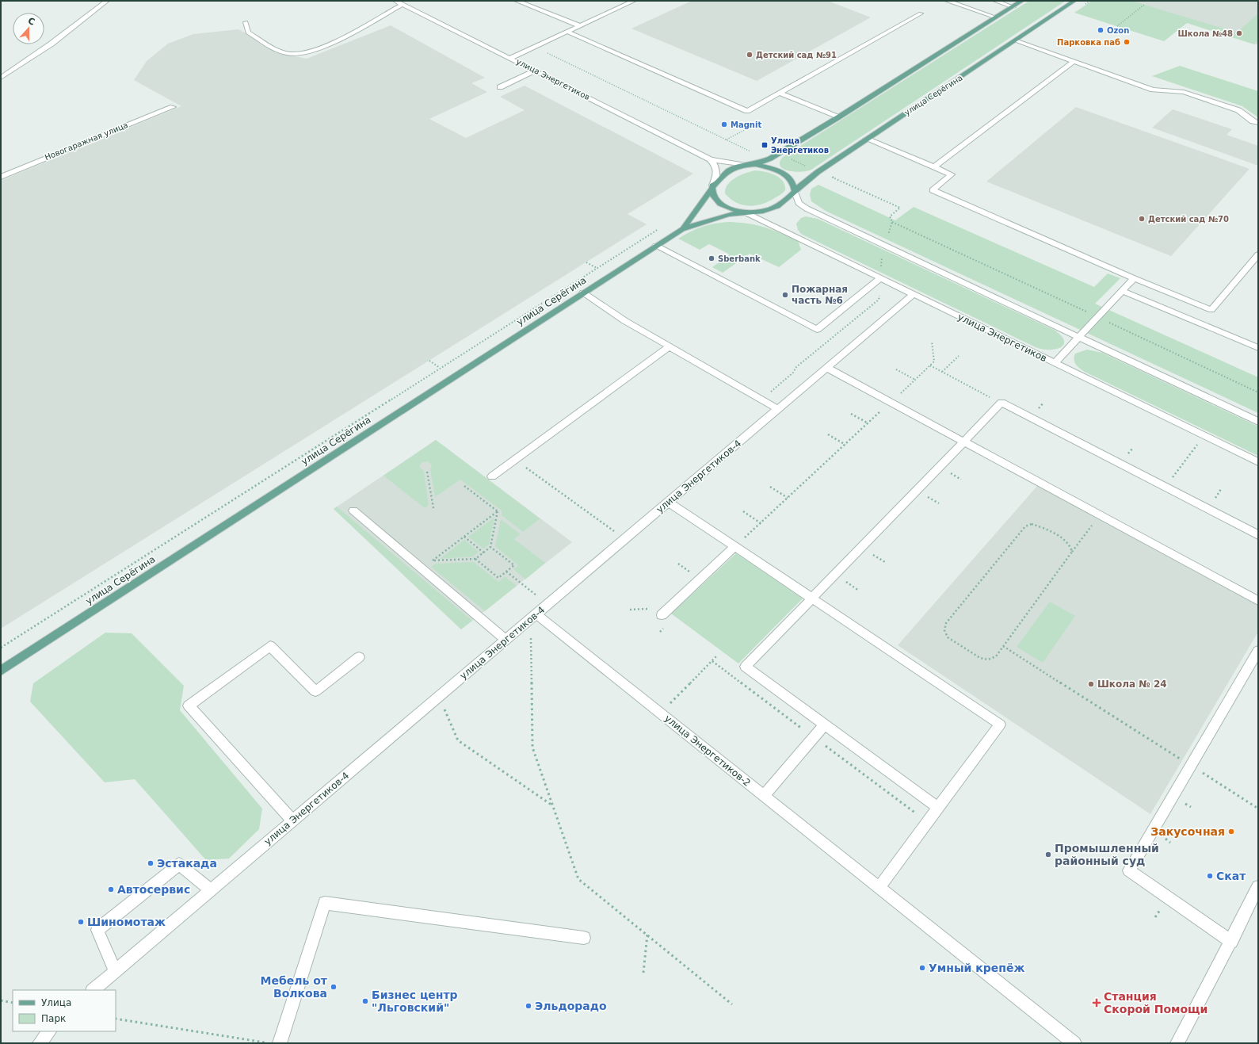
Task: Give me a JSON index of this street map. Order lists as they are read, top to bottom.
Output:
{
  "streets": {
    "main road": ["улица Серёгина"],
    "street": [
      "улица Энергетиков",
      "Новогаражная улица",
      "улица Энергетиков-4",
      "улица Энергетиков-2"
    ]
  },
  "crossings": [
    ["улица Энергетиков", "улица Серёгина"],
    ["улица Энергетиков", "улица Энергетиков-4"],
    ["улица Энергетиков-4", "улица Энергетиков-2"]
  ],
  "places": {
    "other": [
      "Ozon",
      "Школа №48",
      "Парковка паб",
      "Детский сад №91",
      "Magnit",
      "Детский сад №70",
      "Sberbank",
      "Пожарная часть №6",
      "Школа № 24",
      "Закусочная",
      "Промышленный районный суд",
      "Эстакада",
      "Скат",
      "Автосервис",
      "Шиномотаж",
      "Умный крепёж",
      "Мебель от Волкова",
      "Бизнес центр \"Льговский\"",
      "Эльдорадо"
    ],
    "transit": ["Улица Энергетиков"],
    "health": ["Станция Скорой Помощи"]
  },
  "legend": ["Улица", "Парк"],
  "north": "top"
}
